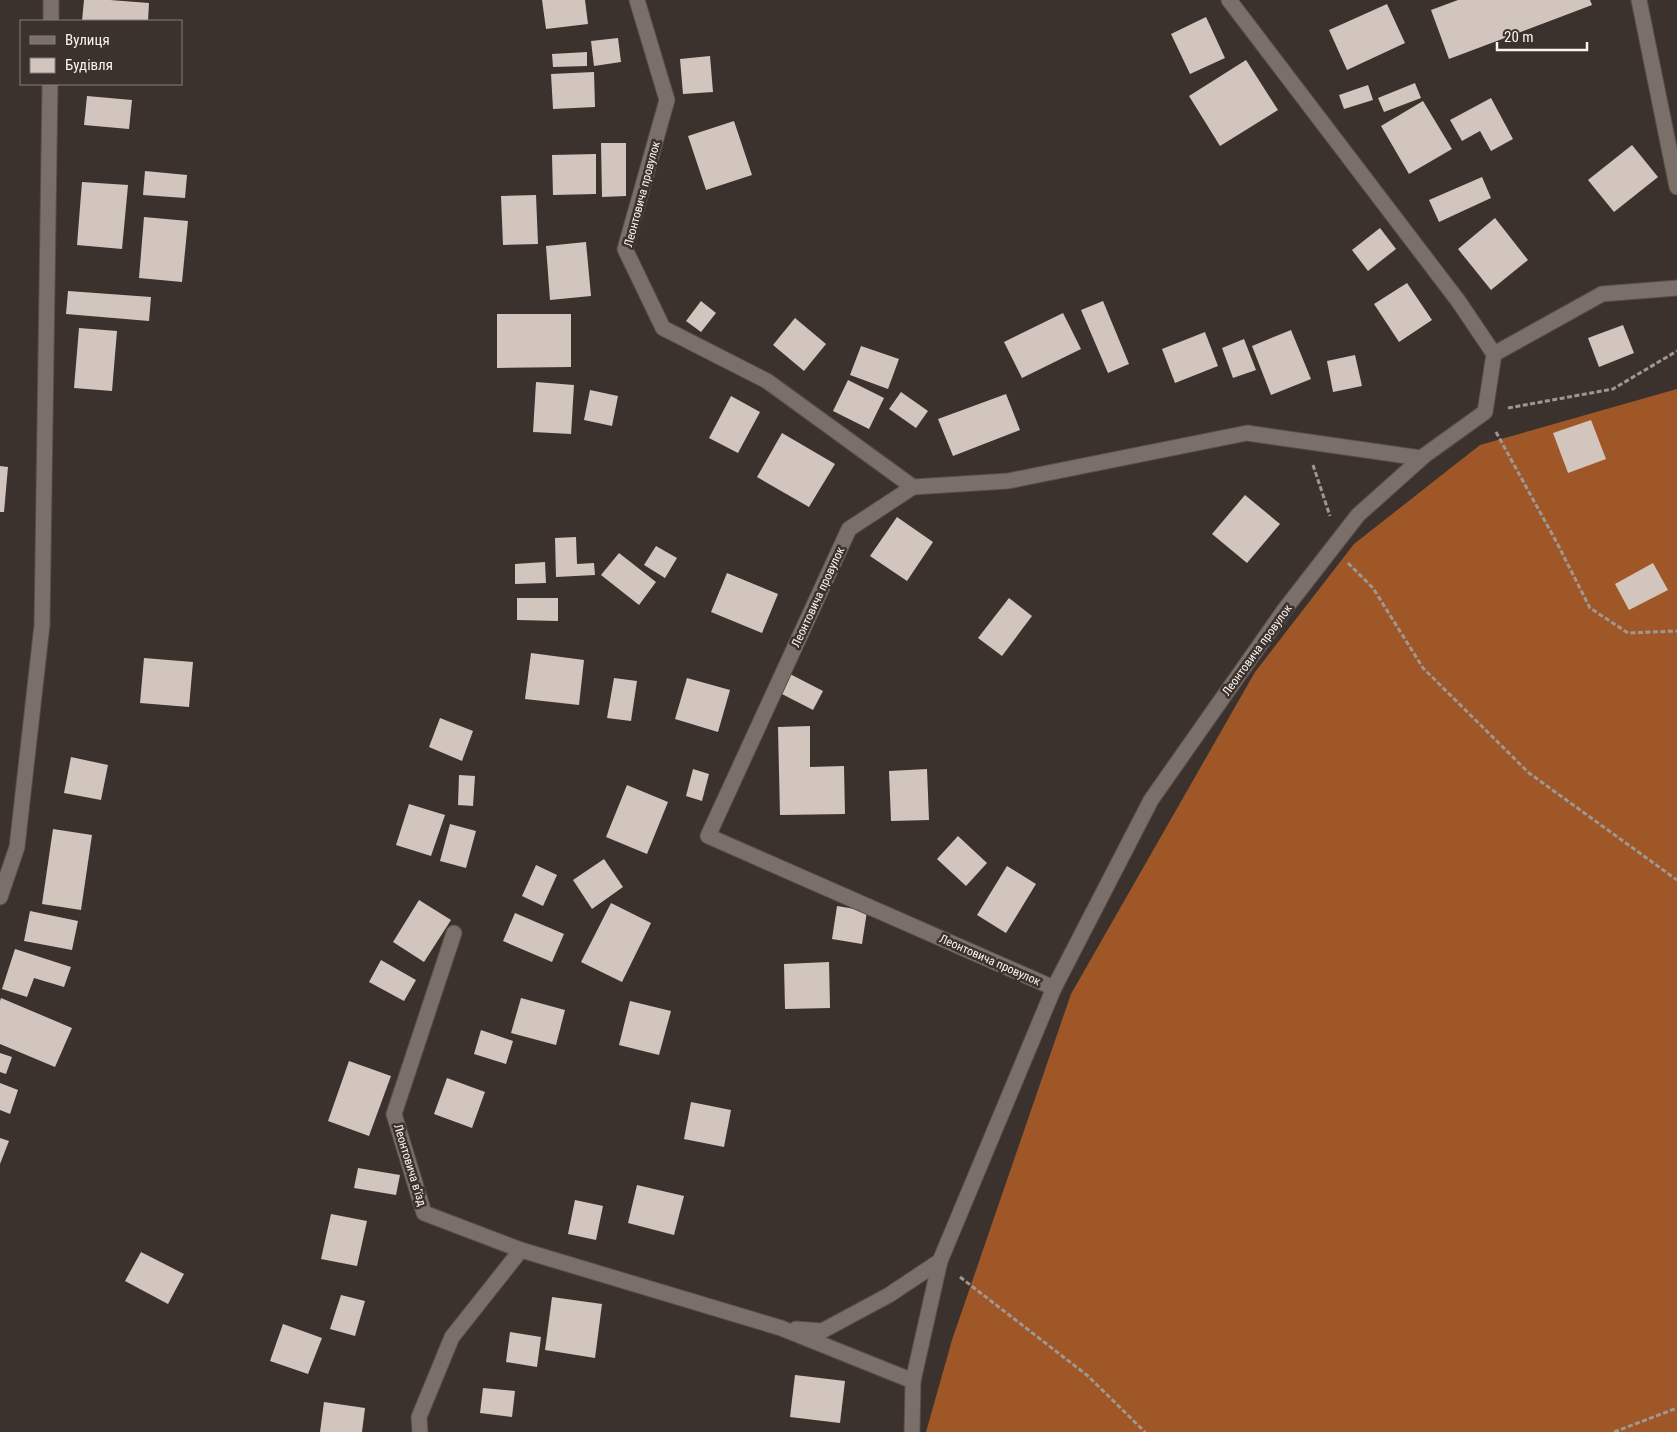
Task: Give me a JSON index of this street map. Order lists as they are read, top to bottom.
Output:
{
  "streets": {
    "street": ["Леонтовича провулок", "Леонтовича в'їзд"]
  },
  "legend": ["Вулиця", "Будівля"],
  "scale_bar": "20 m"
}
